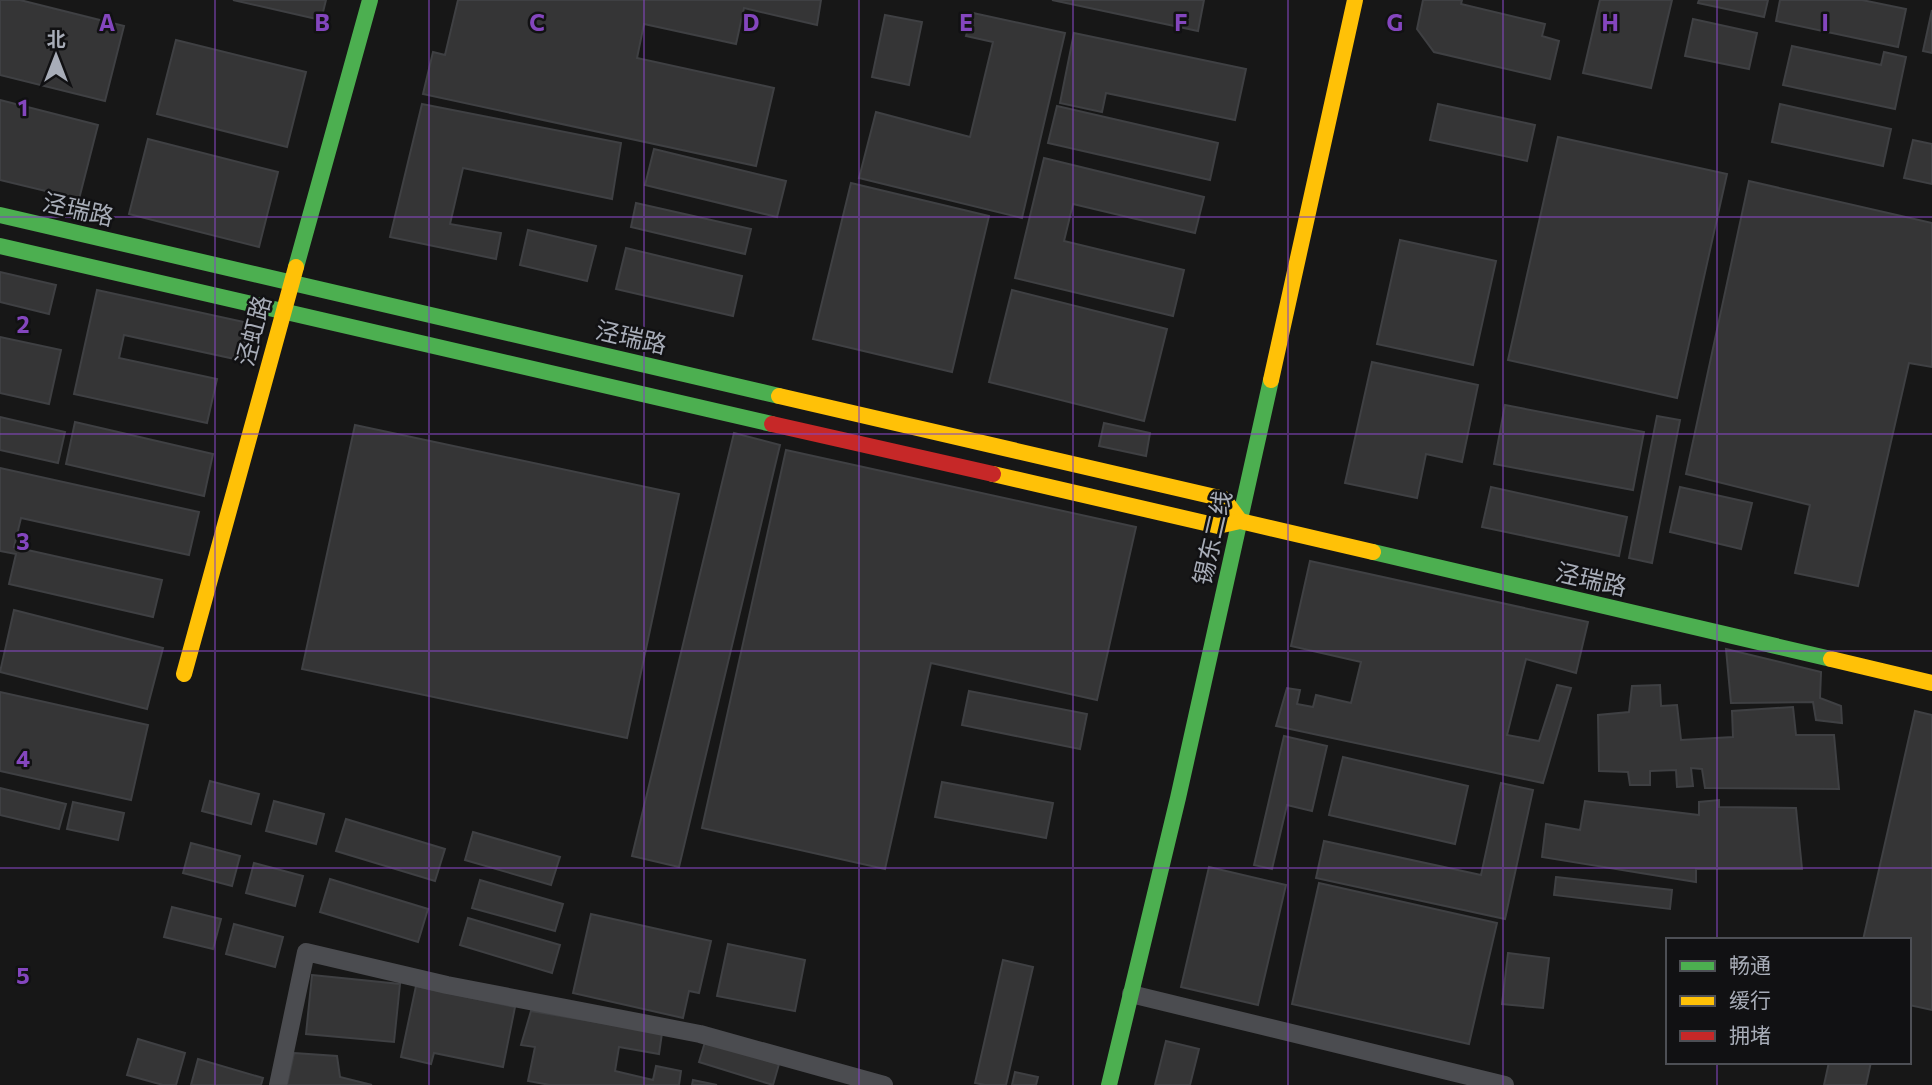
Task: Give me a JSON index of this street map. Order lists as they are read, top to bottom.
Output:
{
  "streets": {
    "street": ["泾瑞路", "泾虹路", "锡东二线"]
  },
  "crossings": [
    ["泾瑞路", "泾虹路"],
    ["泾瑞路", "锡东二线"]
  ],
  "legend": ["畅通", "缓行", "拥堵"],
  "north": "top",
  "grid": {
    "columns": [
      "A",
      "B",
      "C",
      "D",
      "E",
      "F",
      "G",
      "H",
      "I"
    ],
    "rows": [
      "1",
      "2",
      "3",
      "4",
      "5"
    ]
  }
}
